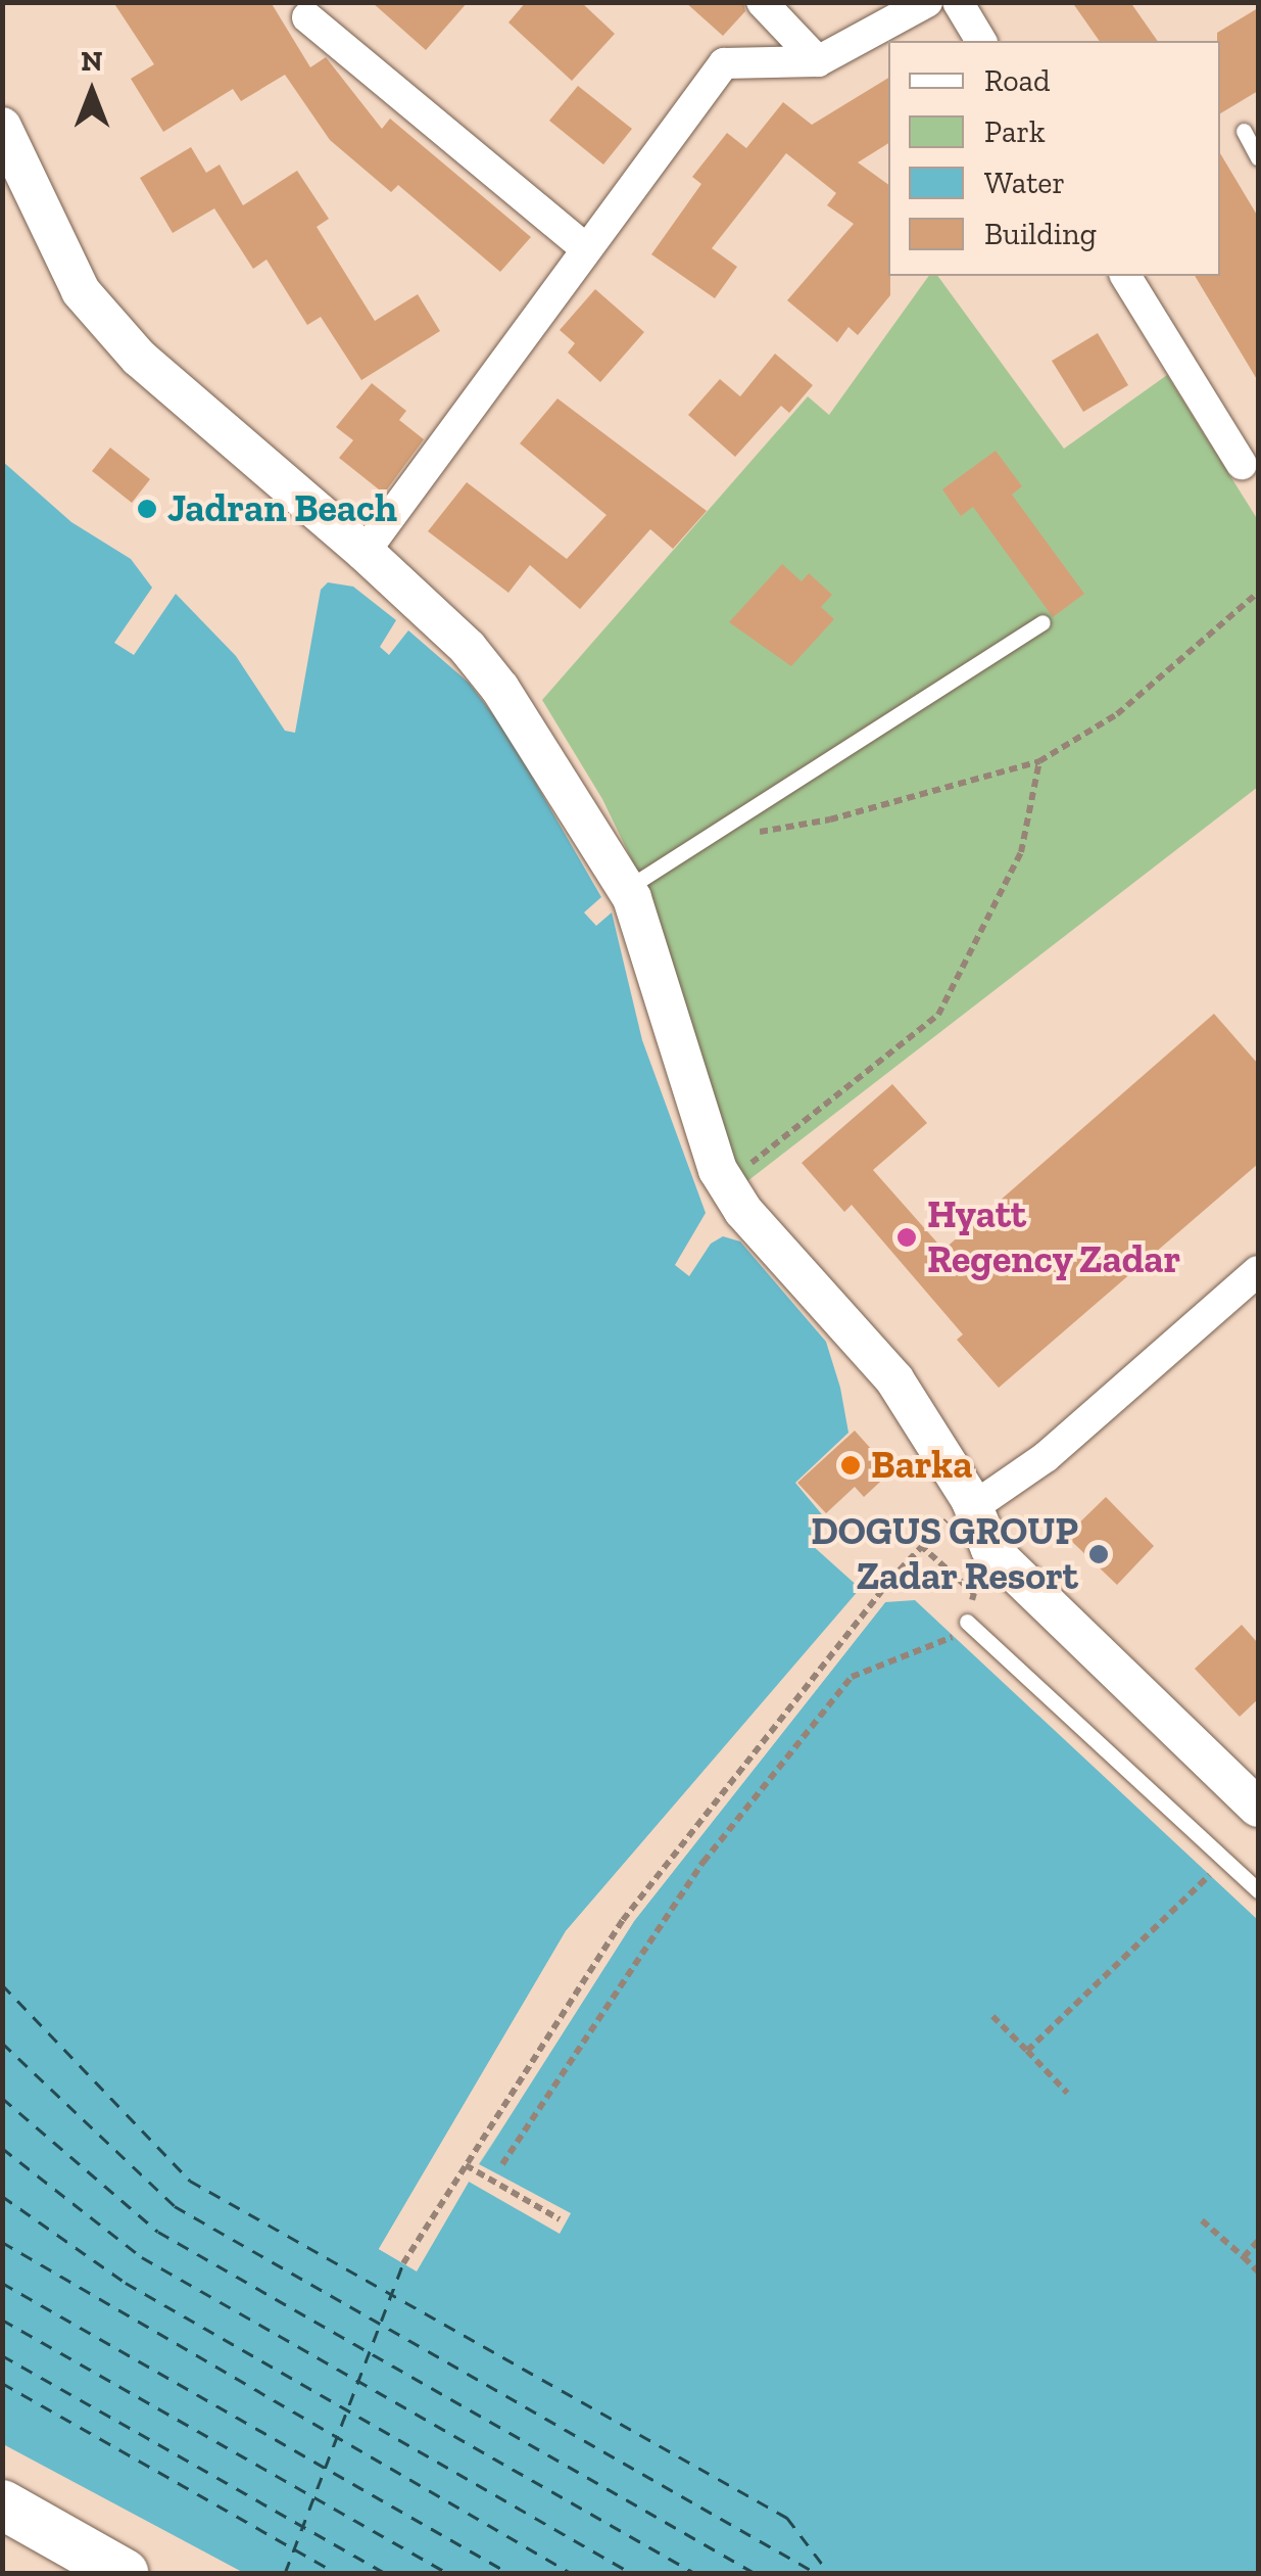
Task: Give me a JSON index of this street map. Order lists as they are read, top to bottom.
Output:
{
  "places": [
    "Jadran Beach",
    "Hyatt Regency Zadar",
    "Barka",
    "DOGUS GROUP Zadar Resort"
  ],
  "legend": [
    "Road",
    "Park",
    "Water",
    "Building"
  ],
  "north": "top"
}
